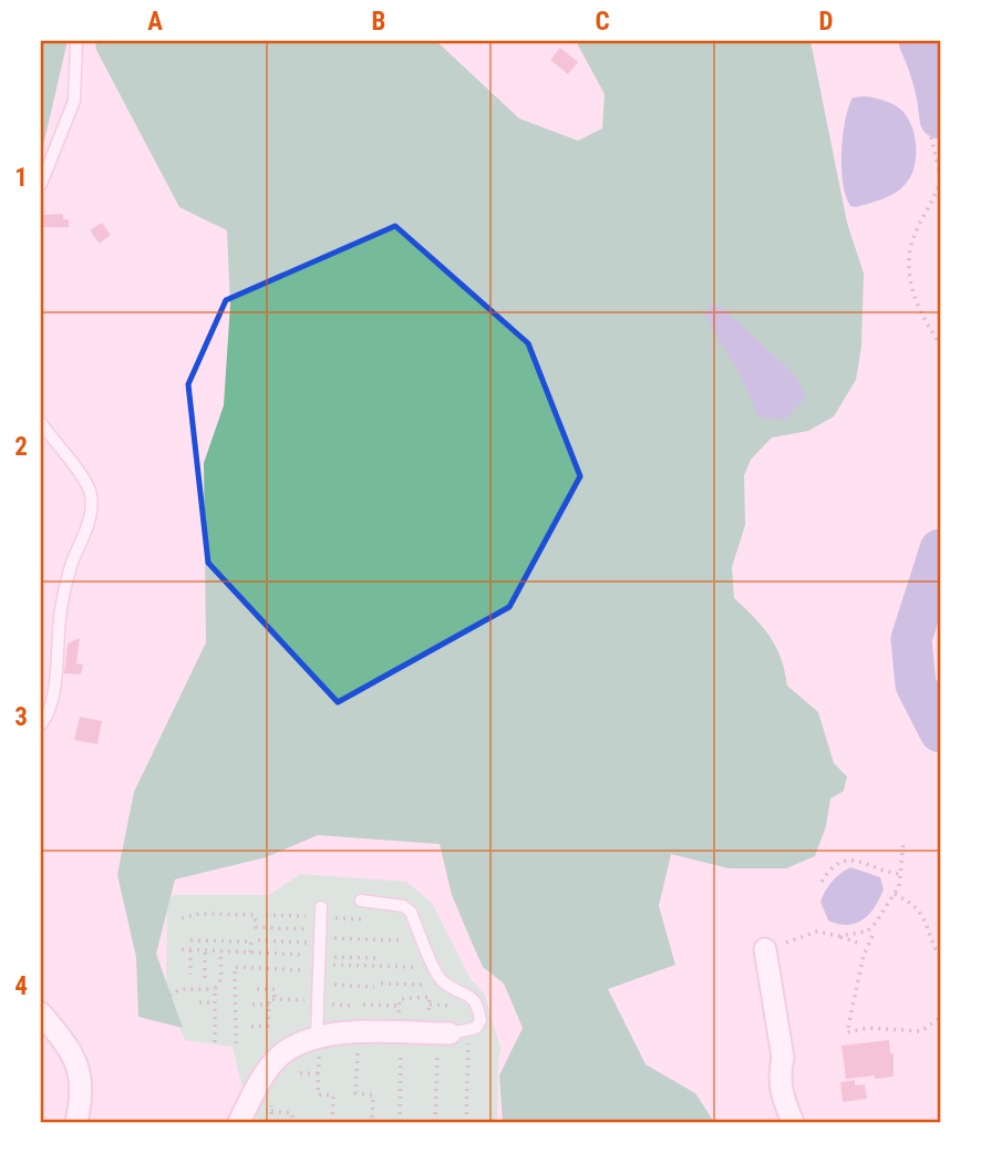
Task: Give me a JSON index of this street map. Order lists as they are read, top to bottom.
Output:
{
  "grid": {
    "columns": [
      "A",
      "B",
      "C",
      "D"
    ],
    "rows": [
      "1",
      "2",
      "3",
      "4"
    ]
  }
}
